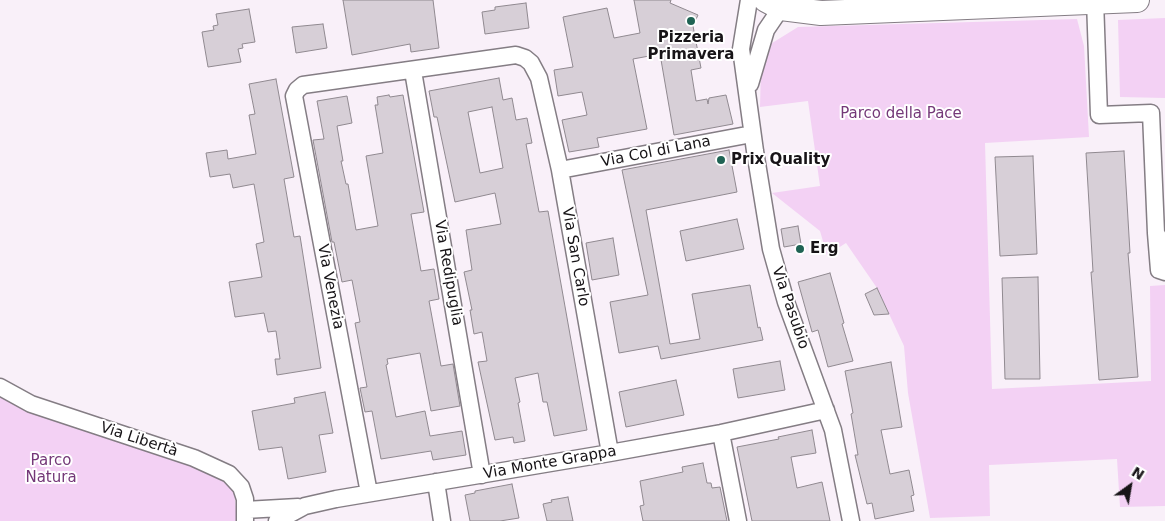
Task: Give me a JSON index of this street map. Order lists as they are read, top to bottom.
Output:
{
  "streets": {
    "street": [
      "Via Col di Lana",
      "Via San Carlo",
      "Via Redipuglia",
      "Via Venezia",
      "Via Pasubio",
      "Via Libertà",
      "Via Monte Grappa"
    ]
  },
  "crossings": [
    ["Via Col di Lana", "Via San Carlo"],
    ["Via Col di Lana", "Via Pasubio"],
    ["Via San Carlo", "Via Redipuglia"],
    ["Via San Carlo", "Via Venezia"],
    ["Via San Carlo", "Via Monte Grappa"],
    ["Via Redipuglia", "Via Venezia"],
    ["Via Redipuglia", "Via Monte Grappa"],
    ["Via Venezia", "Via Monte Grappa"],
    ["Via Pasubio", "Via Monte Grappa"]
  ],
  "parks": ["Parco della Pace", "Parco Natura"],
  "places": ["Pizzeria Primavera", "Prix Quality", "Erg"],
  "north": "top right"
}
